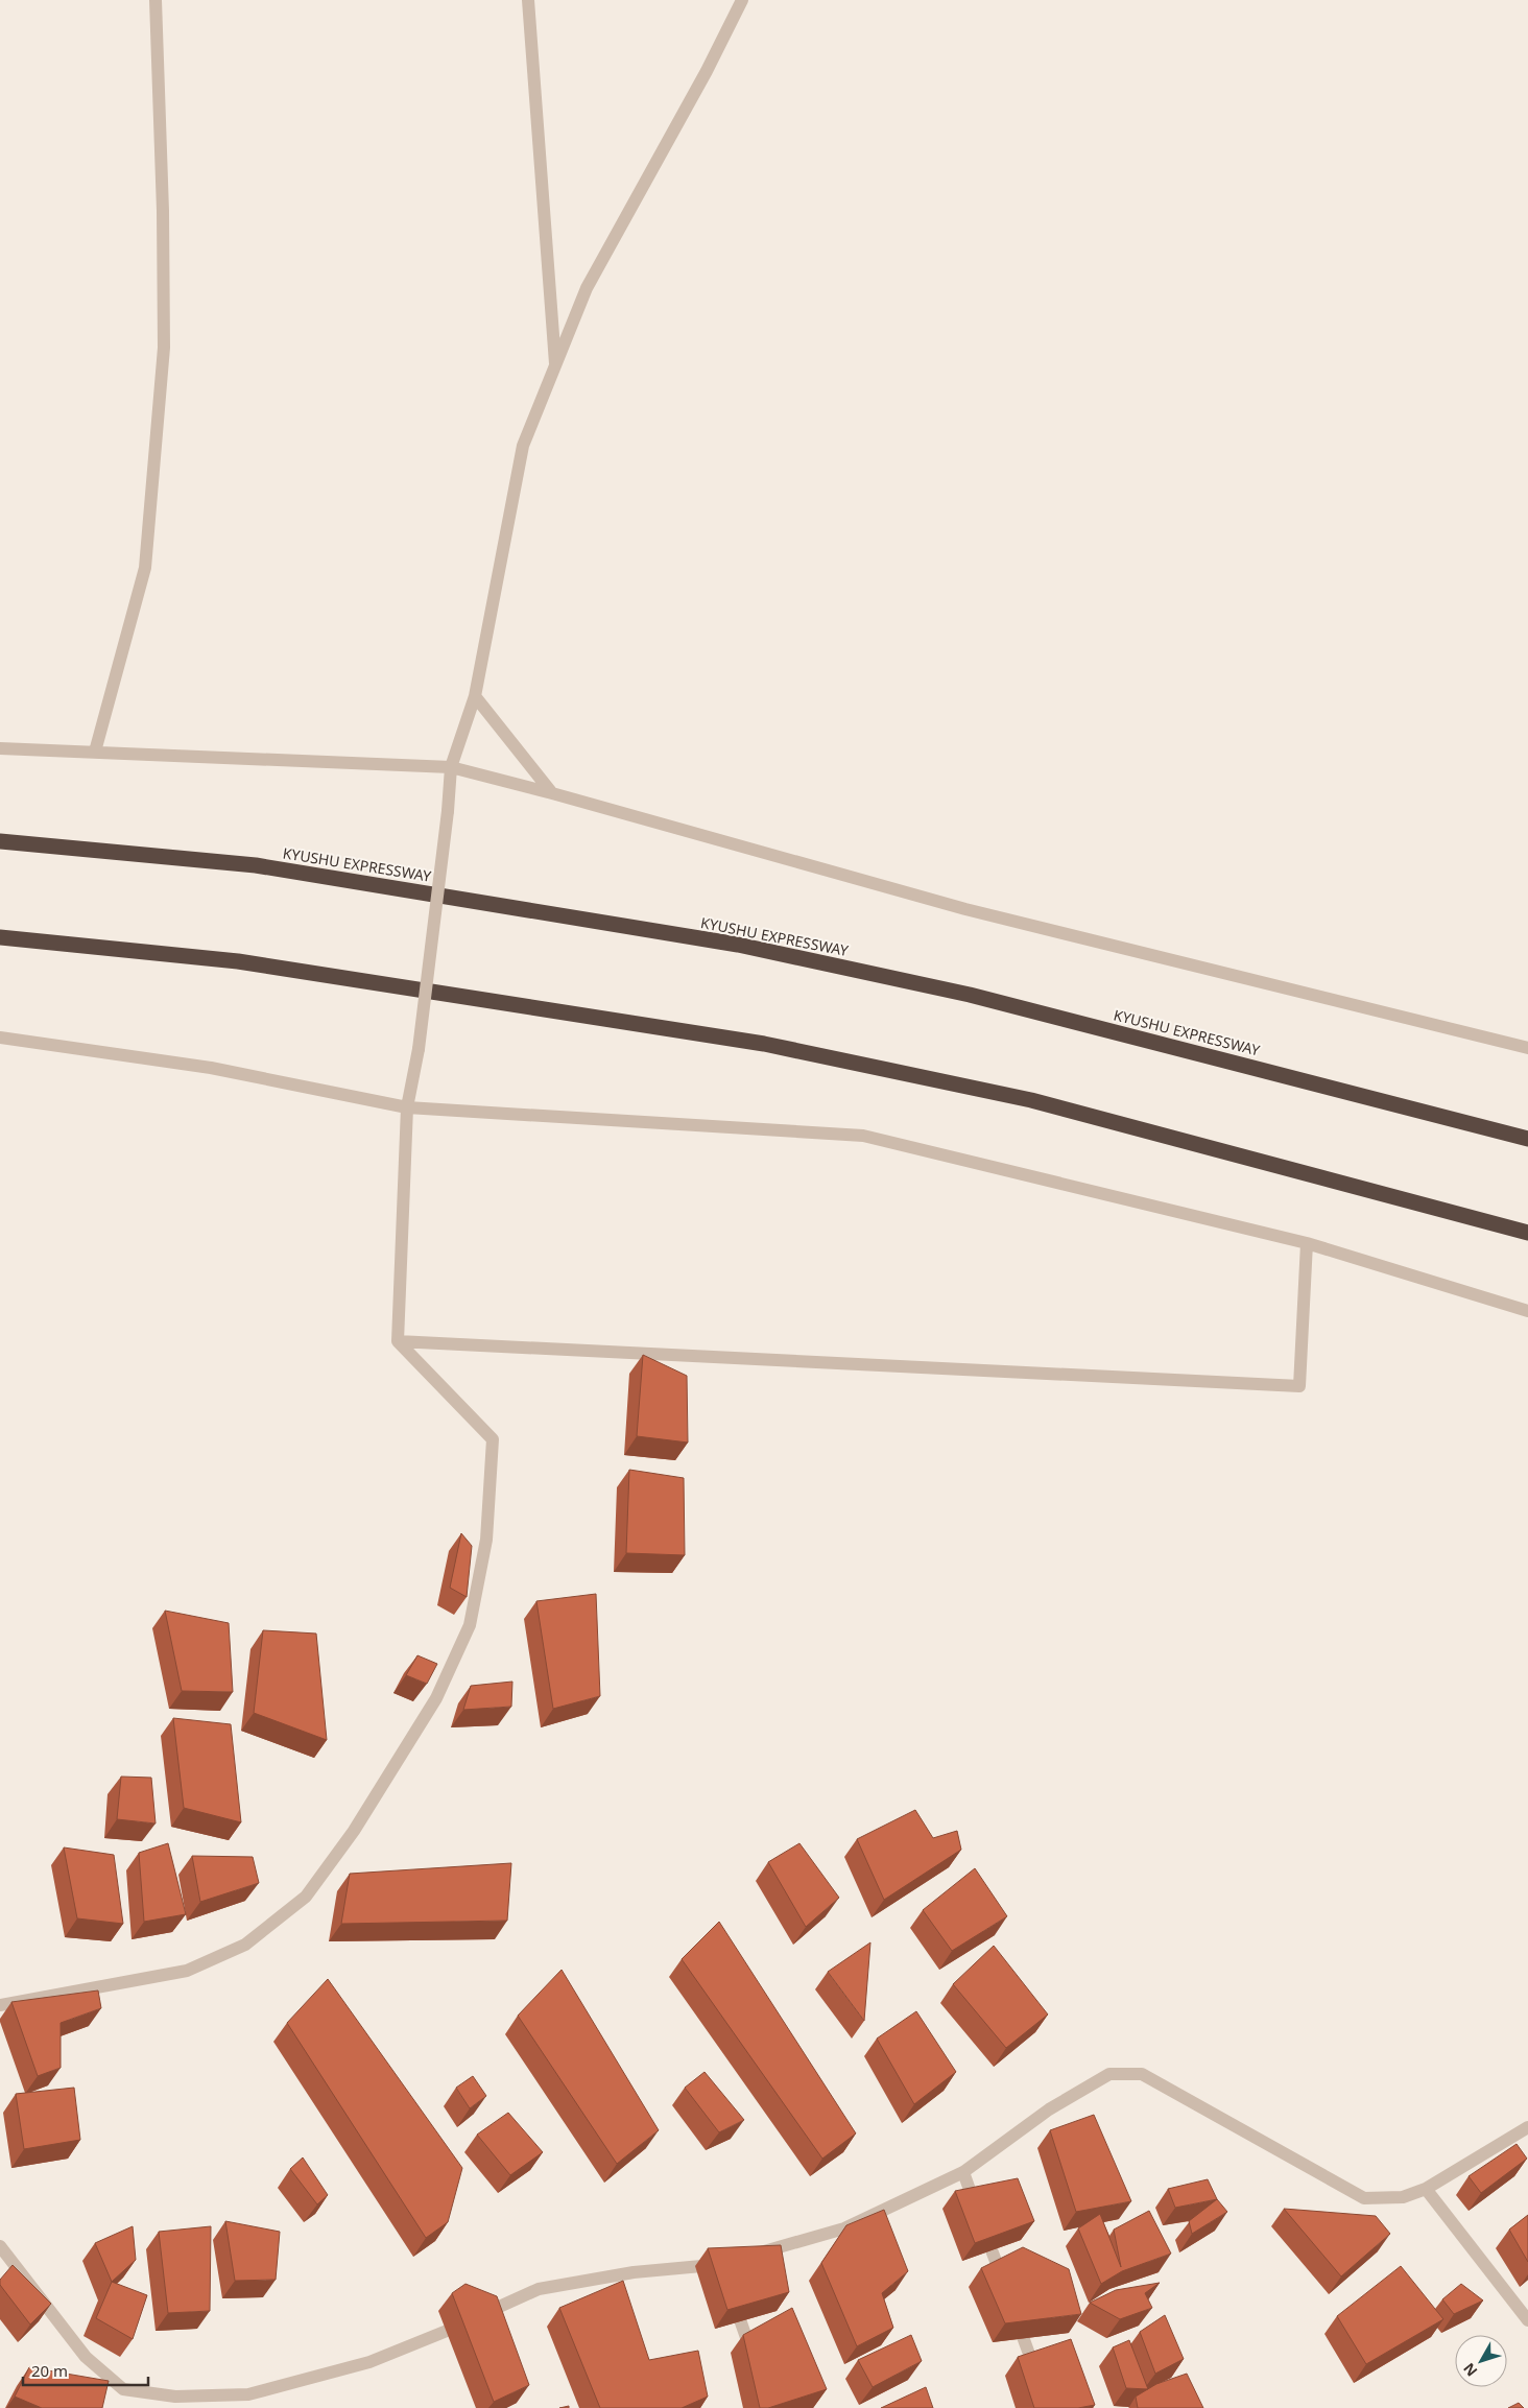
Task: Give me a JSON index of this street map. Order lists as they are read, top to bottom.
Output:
{
  "streets": {
    "highway": ["KYUSHU EXPRESSWAY"]
  },
  "scale_bar": "20 m",
  "north": "bottom left"
}
